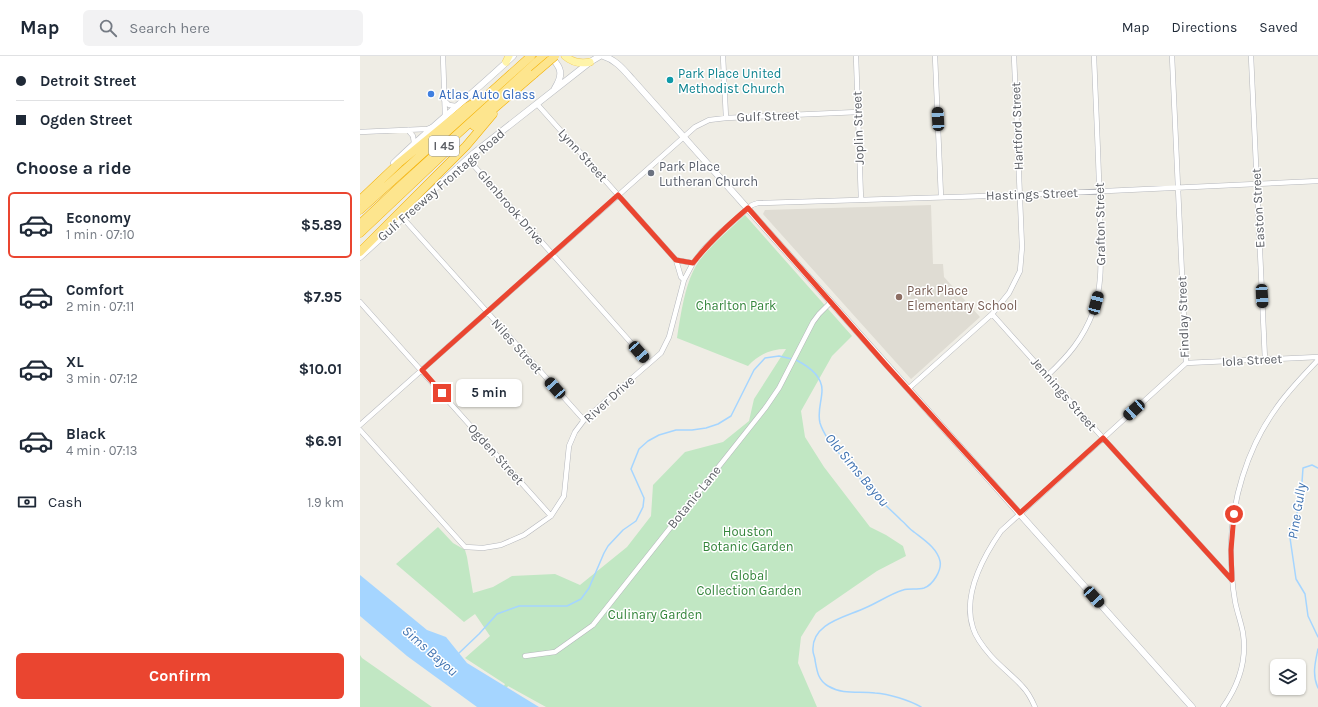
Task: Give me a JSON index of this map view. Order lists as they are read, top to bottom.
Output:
{
  "streets": {
    "highway": ["I 45"],
    "street": [
      "Gulf Street",
      "Hartford Street",
      "Joplin Street",
      "Lynn Street",
      "Gulf Freeway Frontage Road",
      "Hastings Street",
      "Glenbrook Drive",
      "Easton Street",
      "Grafton Street",
      "Findlay Street",
      "Niles Street",
      "Iola Street",
      "Jennings Street",
      "River Drive",
      "Ogden Street",
      "Botanic Lane"
    ]
  },
  "crossings": [
    ["Gulf Street", "Joplin Street"],
    ["Gulf Street", "Lynn Street"],
    ["Gulf Street", "Glenbrook Drive"],
    ["Gulf Street", "Niles Street"],
    ["Gulf Street", "Ogden Street"],
    ["Hartford Street", "Hastings Street"],
    ["Hartford Street", "Jennings Street"],
    ["Joplin Street", "Hastings Street"],
    ["Lynn Street", "Gulf Freeway Frontage Road"],
    ["Lynn Street", "River Drive"],
    ["Gulf Freeway Frontage Road", "Glenbrook Drive"],
    ["Gulf Freeway Frontage Road", "Niles Street"],
    ["Hastings Street", "Easton Street"],
    ["Hastings Street", "Grafton Street"],
    ["Hastings Street", "Findlay Street"],
    ["Hastings Street", "River Drive"],
    ["Glenbrook Drive", "River Drive"],
    ["Easton Street", "Iola Street"],
    ["Grafton Street", "Jennings Street"],
    ["Findlay Street", "Iola Street"],
    ["Findlay Street", "Jennings Street"],
    ["Niles Street", "River Drive"],
    ["River Drive", "Ogden Street"]
  ],
  "water": ["Old Sims Bayou", "Pine Gully", "Sims Bayou"],
  "parks": [
    "Charlton Park",
    "Houston Botanic Garden",
    "Global Collection Garden",
    "Culinary Garden"
  ],
  "places": [
    "Park Place United Methodist Church",
    "Atlas Auto Glass",
    "Park Place Lutheran Church",
    "Park Place Elementary School"
  ],
  "page": {
    "header": "Map",
    "search": "Search here",
    "nav": ["Map", "Directions", "Saved"],
    "banner": ["Detroit Street", "Ogden Street"],
    "heading": "Choose a ride",
    "list": [
      {
        "name": "Economy",
        "note": "1 min · 07:10",
        "value": "$5.89"
      },
      {
        "name": "Comfort",
        "note": "2 min · 07:11",
        "value": "$7.95"
      },
      {
        "name": "XL",
        "note": "3 min · 07:12",
        "value": "$10.01"
      },
      {
        "name": "Black",
        "note": "4 min · 07:13",
        "value": "$6.91"
      }
    ],
    "bubble": "5 min",
    "pay": ["Cash", "1.9 km"],
    "buttons": "Confirm"
  }
}
